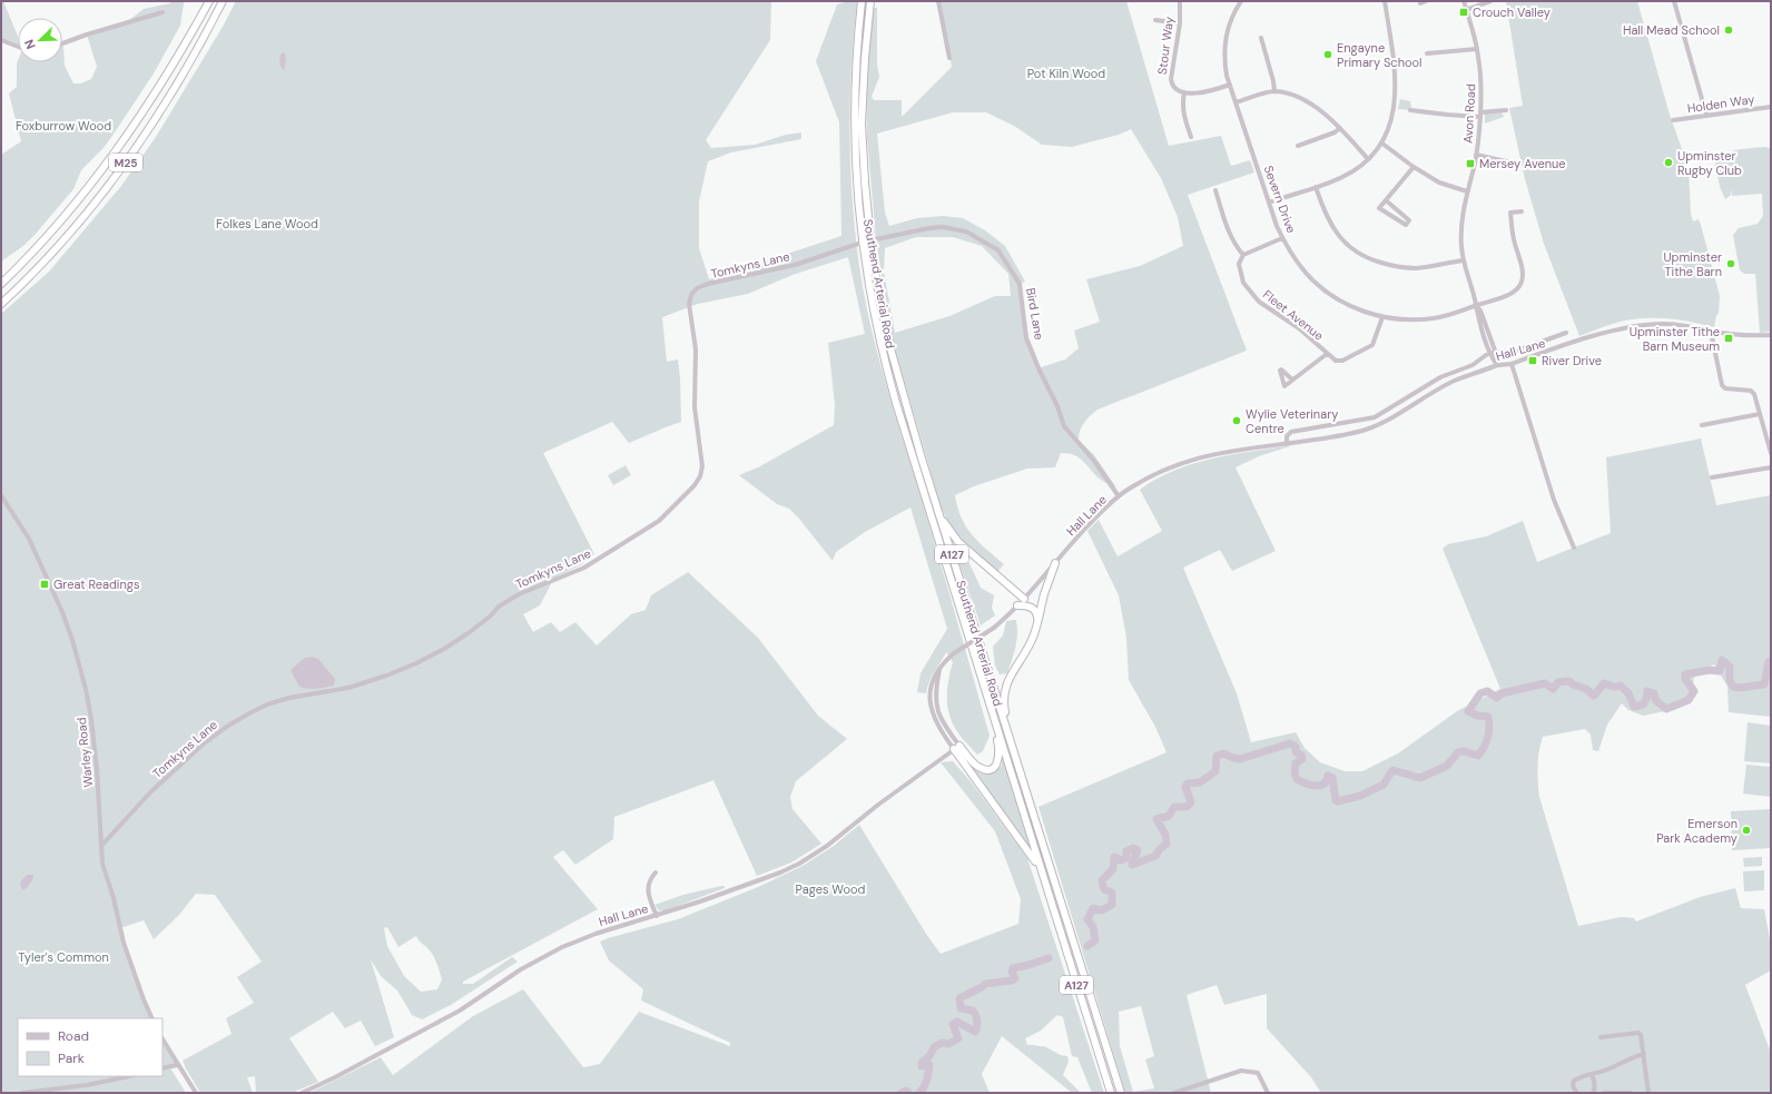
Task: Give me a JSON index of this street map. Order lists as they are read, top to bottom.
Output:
{
  "streets": {
    "highway": ["M25", "Southend Arterial Road", "A127"],
    "street": [
      "Stour Way",
      "Holden Way",
      "Avon Road",
      "Severn Drive",
      "Tomkyns Lane",
      "Bird Lane",
      "Fleet Avenue",
      "Hall Lane",
      "Warley Road"
    ]
  },
  "crossings": [
    ["Avon Road", "Severn Drive"],
    ["Avon Road", "Hall Lane"],
    ["Severn Drive", "Fleet Avenue"],
    ["Tomkyns Lane", "Southend Arterial Road"],
    ["Tomkyns Lane", "Warley Road"],
    ["Southend Arterial Road", "Bird Lane"],
    ["Southend Arterial Road", "A127"],
    ["Bird Lane", "Hall Lane"],
    ["Hall Lane", "A127"]
  ],
  "parks": [
    "Pot Kiln Wood",
    "Foxburrow Wood",
    "Folkes Lane Wood",
    "Pages Wood",
    "Tyler's Common"
  ],
  "places": {
    "transit": [
      "Crouch Valley",
      "Mersey Avenue",
      "Upminster Tithe Barn Museum",
      "River Drive",
      "Great Readings"
    ],
    "other": [
      "Hall Mead School",
      "Engayne Primary School",
      "Upminster Rugby Club",
      "Upminster Tithe Barn",
      "Wylie Veterinary Centre",
      "Emerson Park Academy"
    ]
  },
  "legend": ["Road", "Park"],
  "north": "bottom left"
}
